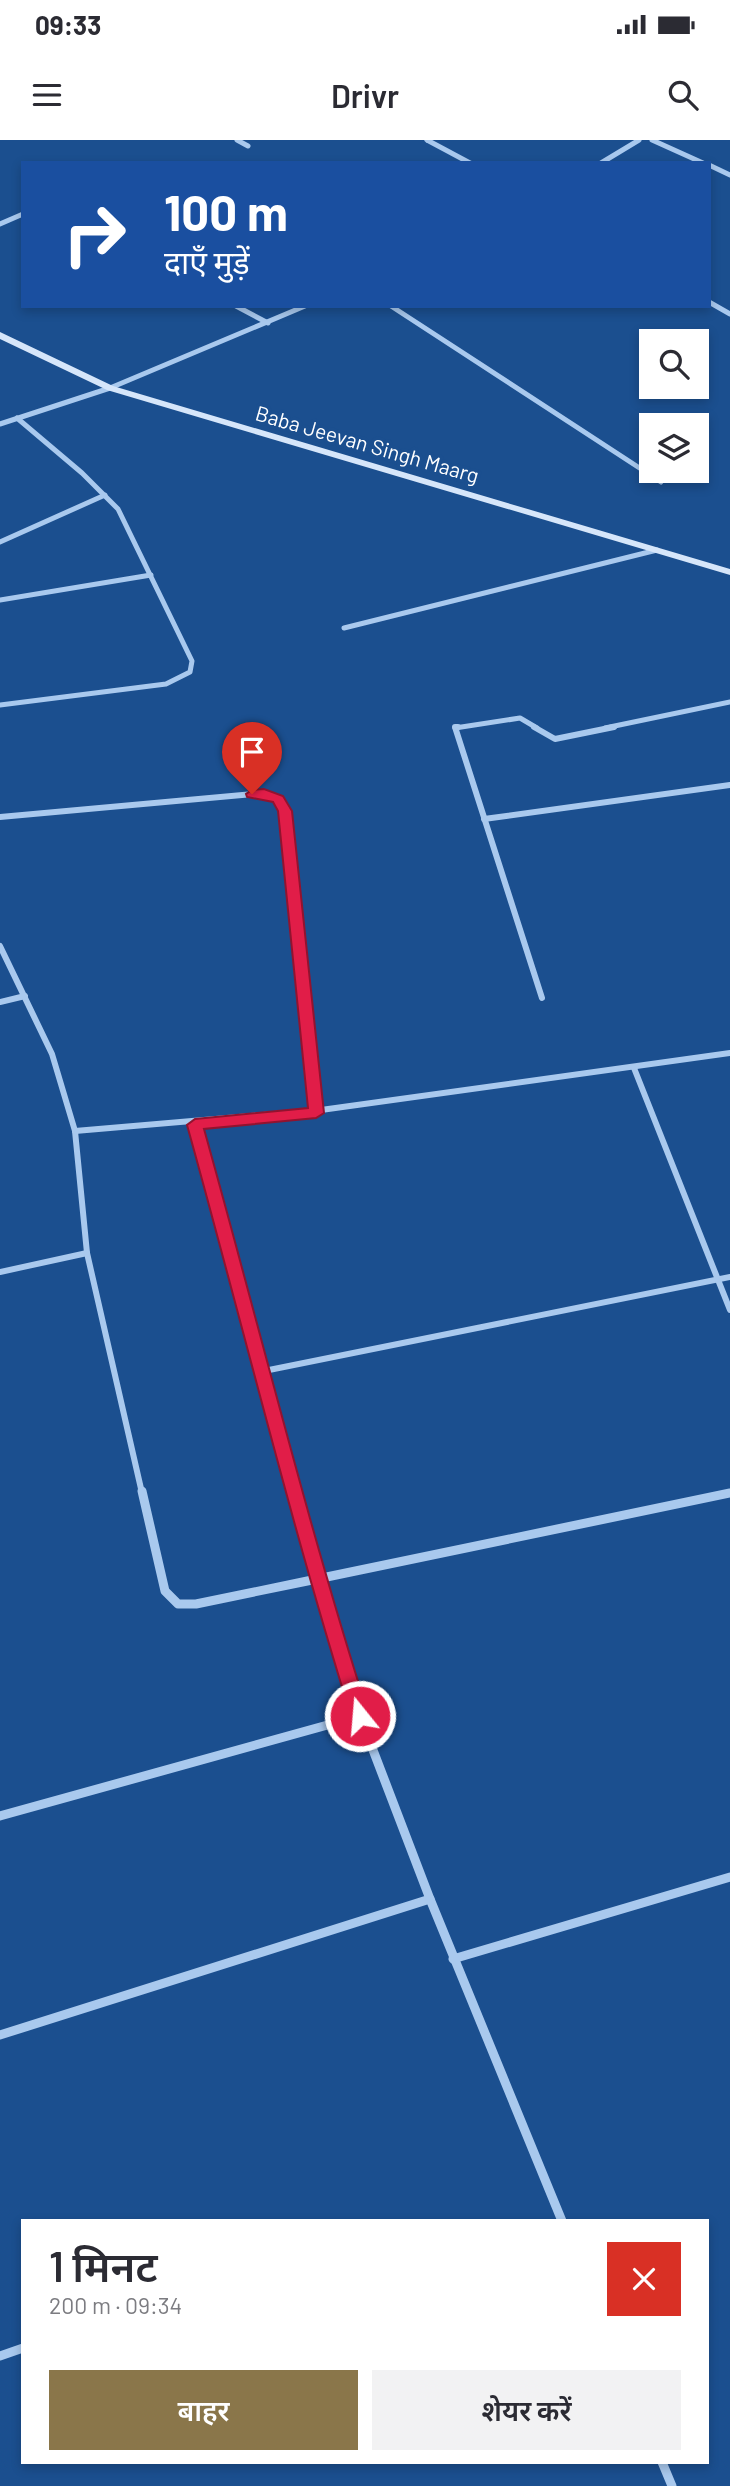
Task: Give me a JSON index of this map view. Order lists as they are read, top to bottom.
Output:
{
  "streets": {
    "street": ["Baba Jeevan Singh Maarg"]
  },
  "page": {
    "status": "09:33",
    "header": "Drivr",
    "turn": ["100 m", "दाएँ मुड़ें"],
    "heading": ["1 मिनट", "200 m · 09:34"],
    "buttons": ["बाहर", "शेयर करें"]
  }
}
